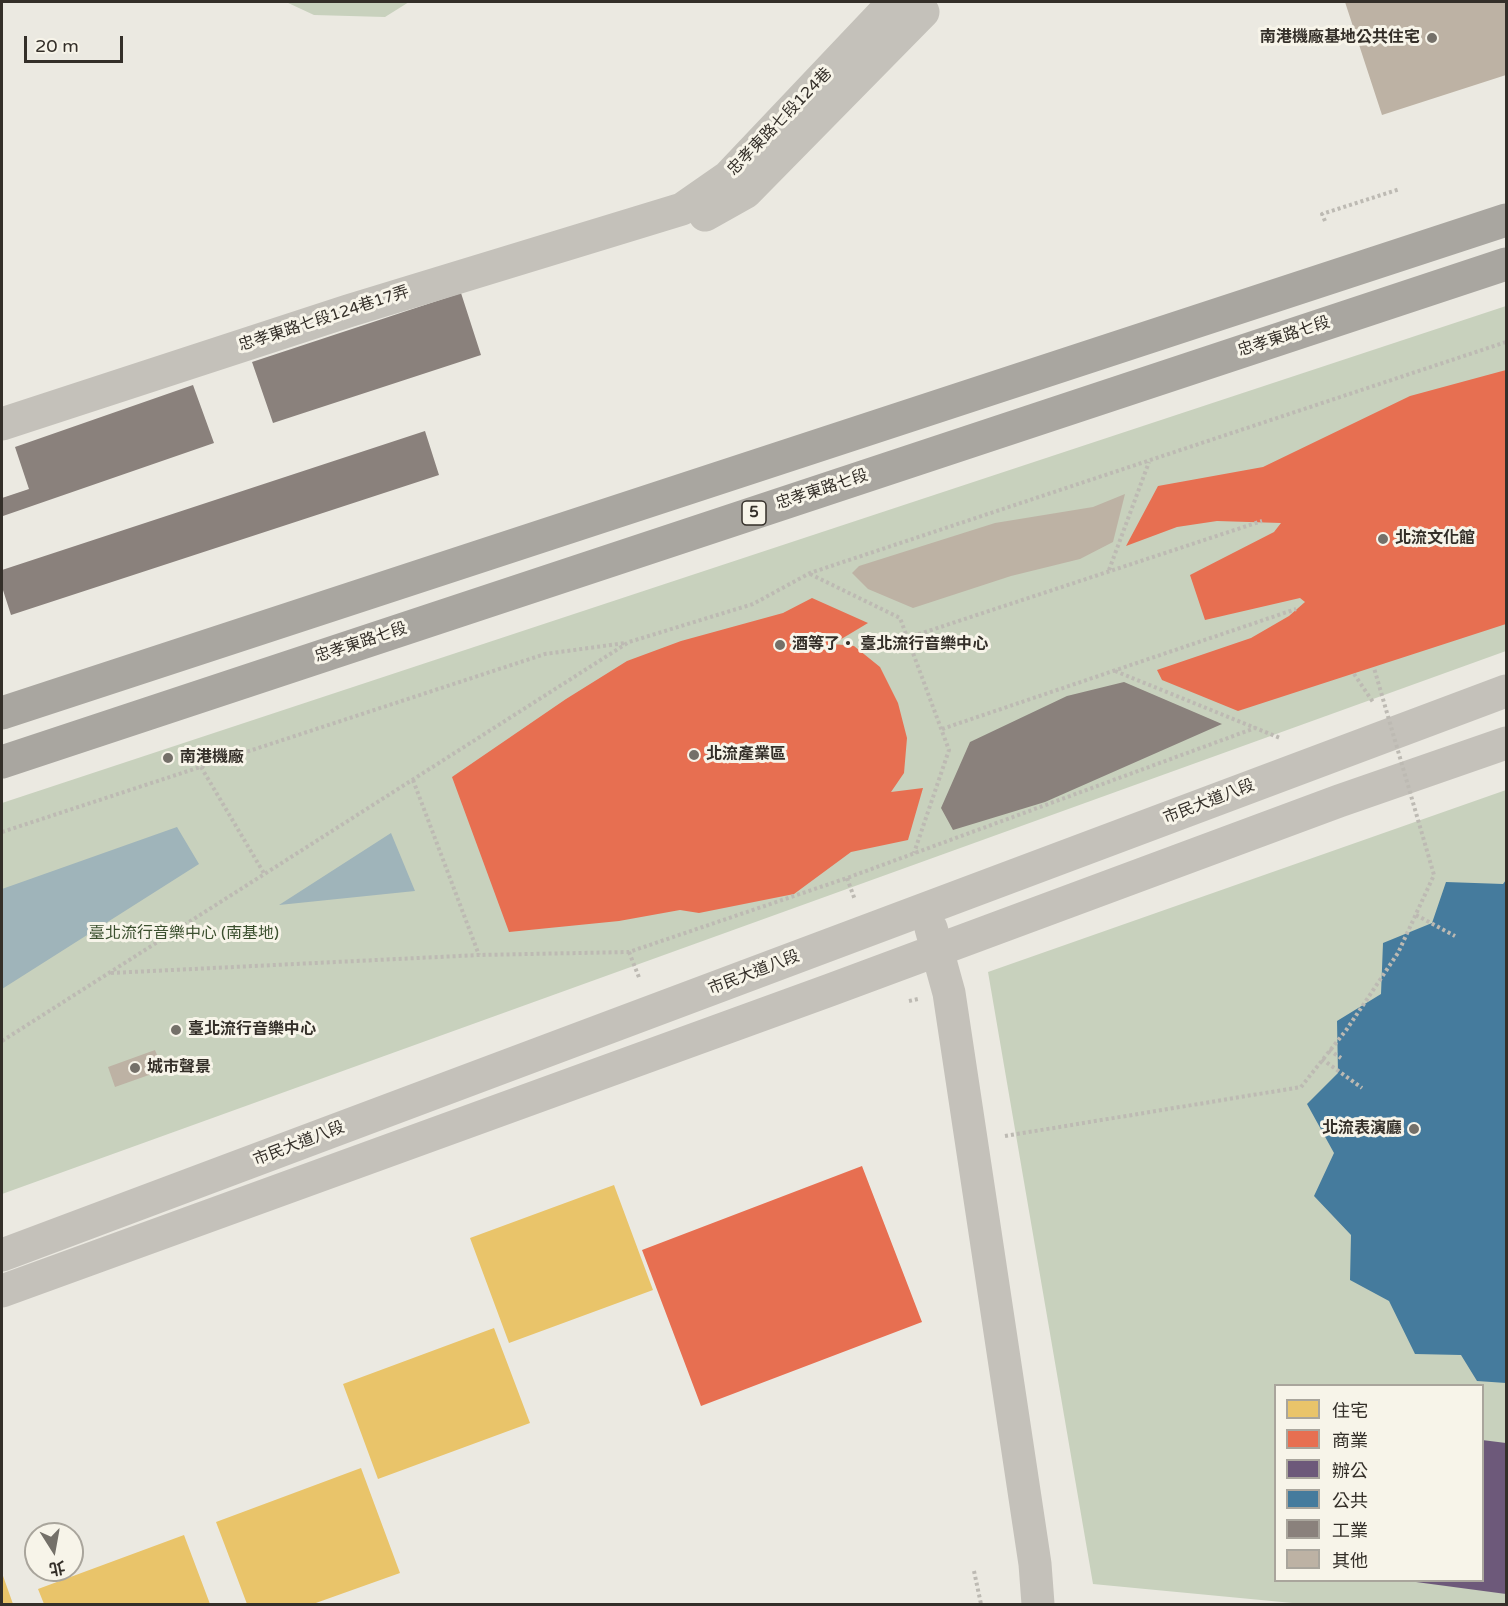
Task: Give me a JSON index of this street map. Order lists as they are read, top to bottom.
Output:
{
  "streets": {
    "main road": ["忠孝東路七段", "5"],
    "street": ["忠孝東路七段124巷", "忠孝東路七段124巷17弄", "市民大道八段"]
  },
  "crossings": [
    ["忠孝東路七段124巷", "忠孝東路七段124巷17弄"]
  ],
  "parks": ["臺北流行音樂中心 (南基地)"],
  "places": [
    "南港機廠基地公共住宅",
    "北流文化館",
    "酒等了・ 臺北流行音樂中心",
    "北流產業區",
    "南港機廠",
    "臺北流行音樂中心",
    "城市聲景",
    "北流表演廳"
  ],
  "legend": [
    "住宅",
    "商業",
    "辦公",
    "公共",
    "工業",
    "其他"
  ],
  "scale_bar": "20 m",
  "north": "bottom"
}
